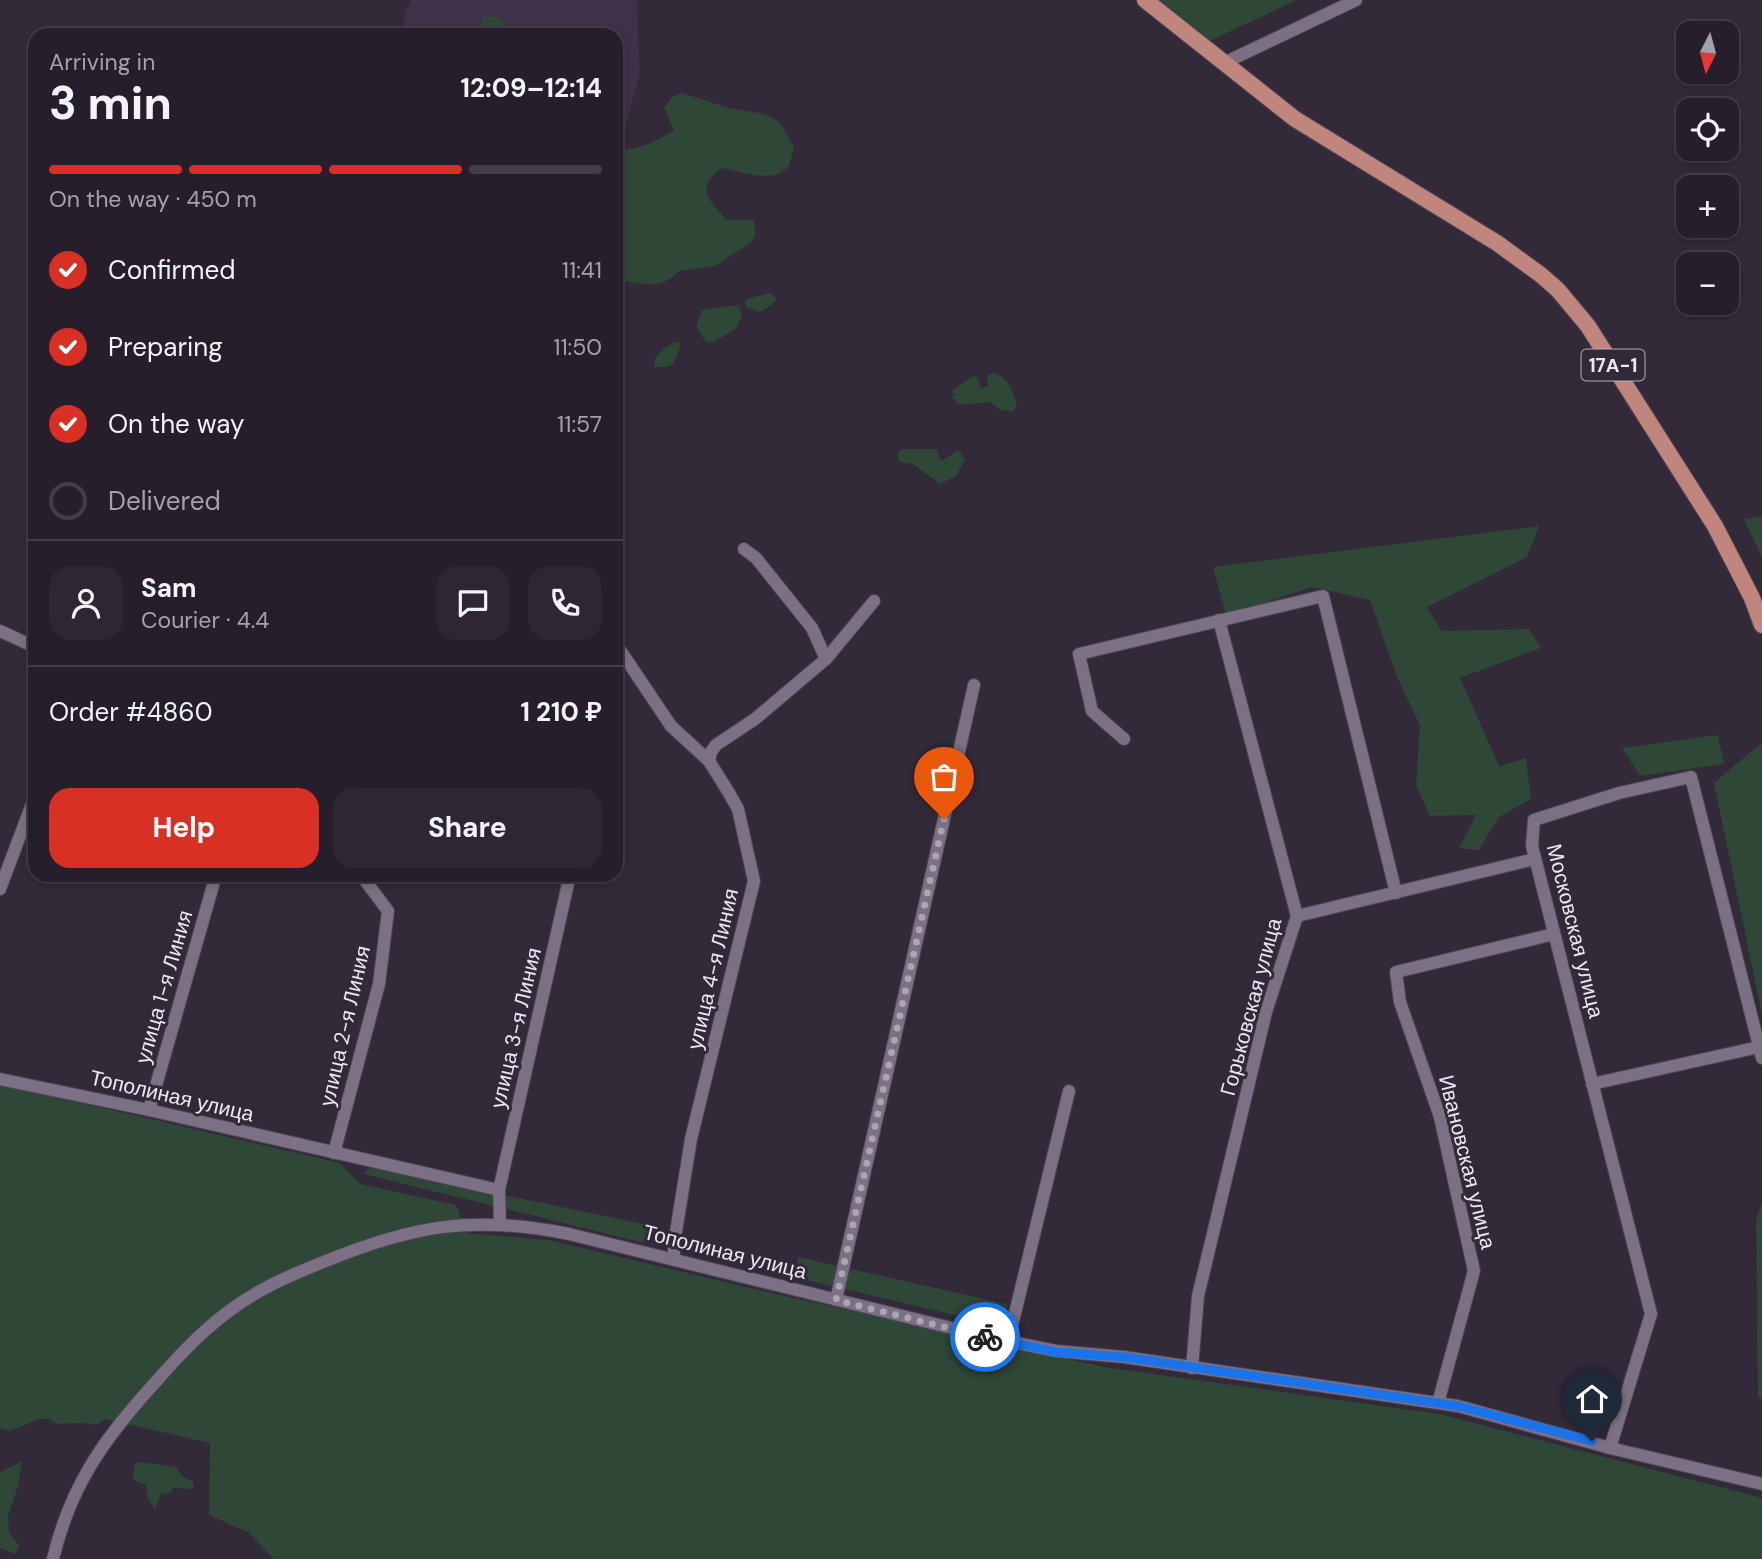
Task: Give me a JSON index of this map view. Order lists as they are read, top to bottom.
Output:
{
  "streets": {
    "main road": ["17А-1"],
    "street": [
      "Московская улица",
      "улица 4-я Линия",
      "улица 1-я Линия",
      "Горьковская улица",
      "улица 2-я Линия",
      "улица 3-я Линия",
      "Тополиная улица",
      "Ивановская улица"
    ]
  },
  "crossings": [
    ["Московская улица", "Тополиная улица"],
    ["Московская улица", "Ивановская улица"],
    ["улица 4-я Линия", "Тополиная улица"],
    ["улица 1-я Линия", "Тополиная улица"],
    ["Горьковская улица", "Тополиная улица"],
    ["улица 2-я Линия", "Тополиная улица"],
    ["улица 3-я Линия", "Тополиная улица"],
    ["Тополиная улица", "Ивановская улица"]
  ],
  "north": "bottom",
  "page": {
    "map_buttons": ["+", "−"],
    "heading": ["3 min", "Arriving in", "12:09–12:14"],
    "panel": [
      "Sam",
      "Courier · 4.4",
      "Order #4860",
      "1 210 ₽"
    ],
    "bar": "On the way · 450 m",
    "list": [
      ["Confirmed", "11:41"],
      ["Preparing", "11:50"],
      ["On the way", "11:57"],
      "Delivered"
    ],
    "buttons": ["Help", "Share"]
  }
}
